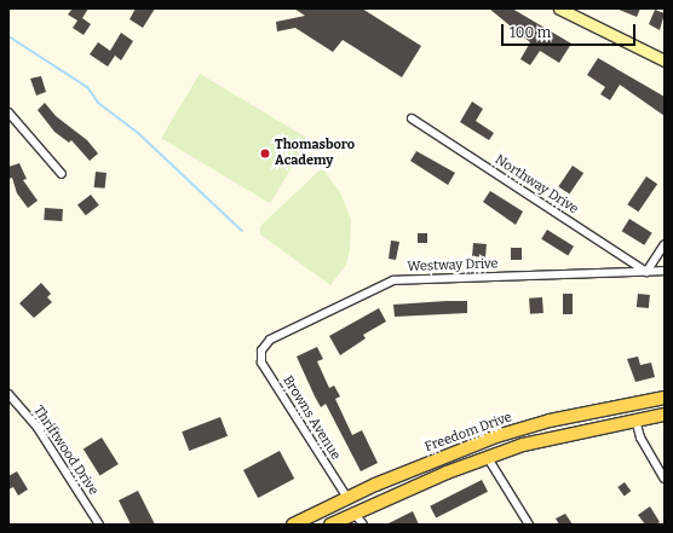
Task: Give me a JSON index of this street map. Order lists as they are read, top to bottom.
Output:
{
  "streets": {
    "main road": ["Freedom Drive"],
    "street": [
      "Northway Drive",
      "Westway Drive",
      "Browns Avenue",
      "Thriftwood Drive"
    ]
  },
  "crossings": [
    ["Northway Drive", "Westway Drive"],
    ["Westway Drive", "Browns Avenue"],
    ["Browns Avenue", "Freedom Drive"]
  ],
  "places": ["Thomasboro Academy"],
  "scale_bar": "100 m"
}
